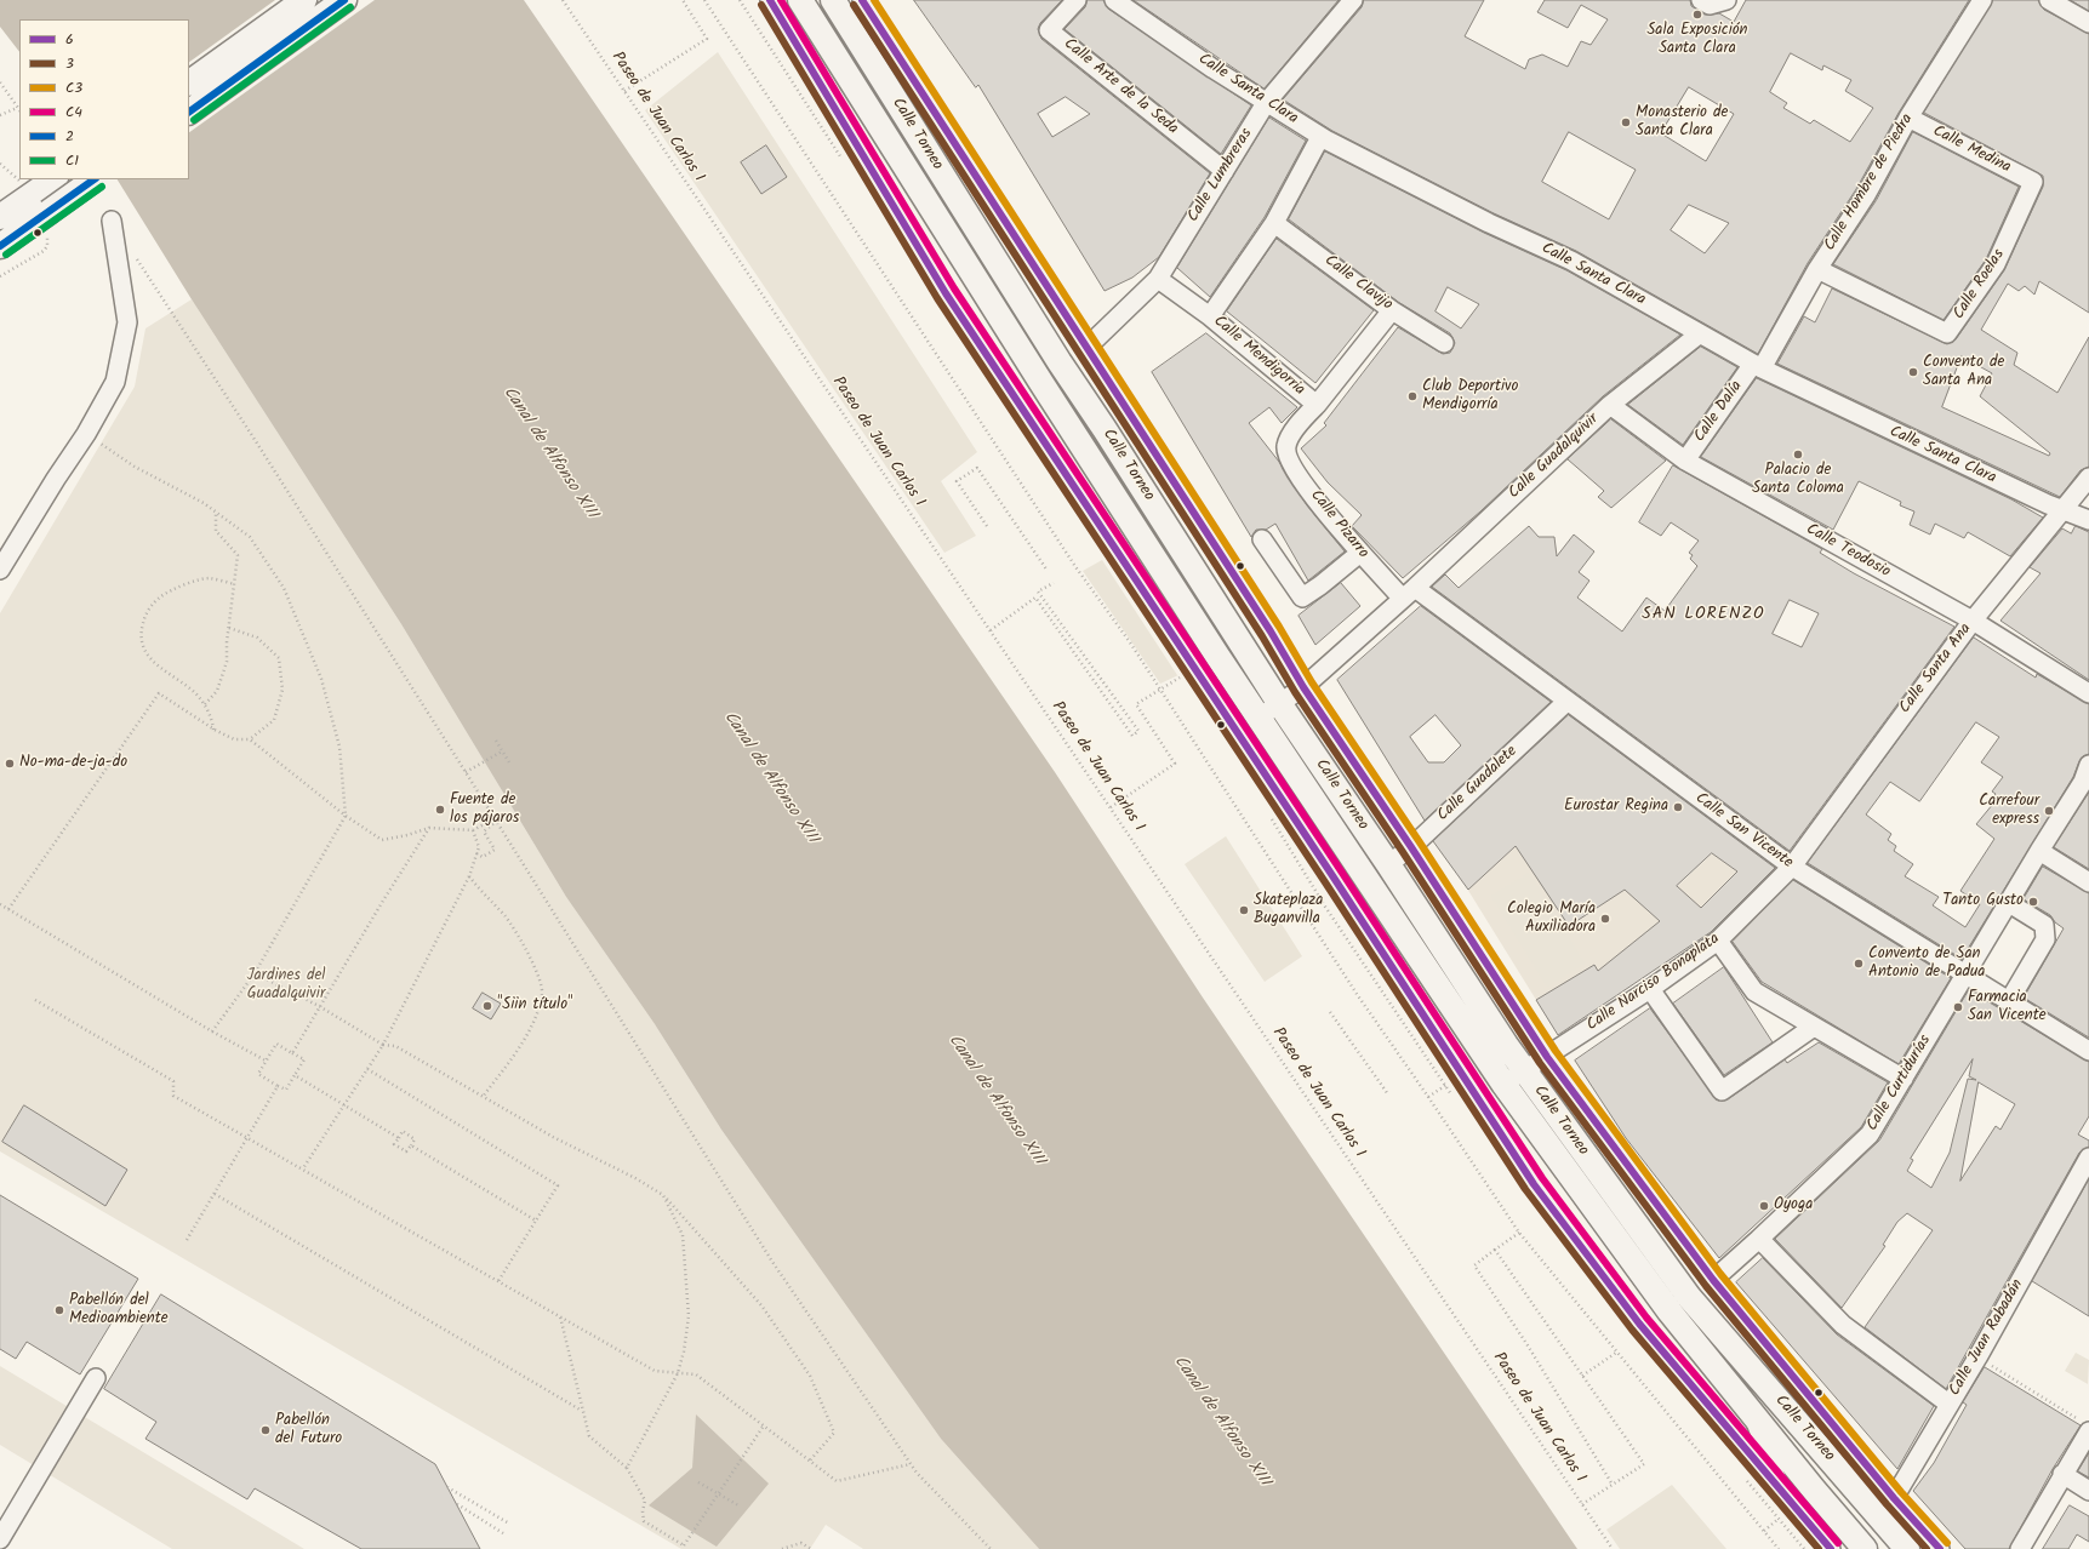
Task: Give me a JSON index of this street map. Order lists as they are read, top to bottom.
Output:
{
  "streets": {
    "main road": ["Calle Torneo"],
    "street": [
      "Calle Arte de la Seda",
      "Calle Santa Clara",
      "Calle Medina",
      "Calle Lumbreras",
      "Calle Hombre de Piedra",
      "Calle Clavijo",
      "Calle Roelas",
      "Calle Mendigorria",
      "Calle Dalía",
      "Calle Guadalquivir",
      "Calle Pizarro",
      "Calle Teodosio",
      "Calle Santa Ana",
      "Calle Guadalete",
      "Calle San Vicente",
      "Calle Narciso Bonaplata",
      "Calle Curtidurías",
      "Calle Juan Rabadán"
    ],
    "path": ["Paseo de Juan Carlos I"]
  },
  "crossings": [
    ["Calle Arte de la Seda", "Calle Lumbreras"],
    ["Calle Santa Clara", "Calle Lumbreras"],
    ["Calle Santa Clara", "Calle Hombre de Piedra"],
    ["Calle Santa Clara", "Calle Dalía"],
    ["Calle Santa Clara", "Calle Guadalquivir"],
    ["Calle Santa Clara", "Calle Santa Ana"],
    ["Calle Torneo", "Calle Guadalquivir"],
    ["Calle Torneo", "Calle Guadalete"],
    ["Calle Torneo", "Calle Narciso Bonaplata"],
    ["Calle Torneo", "Calle Juan Rabadán"],
    ["Calle Medina", "Calle Hombre de Piedra"],
    ["Calle Medina", "Calle Roelas"],
    ["Calle Lumbreras", "Calle Mendigorria"],
    ["Calle Hombre de Piedra", "Calle Roelas"],
    ["Calle Hombre de Piedra", "Calle Dalía"],
    ["Calle Mendigorria", "Calle Pizarro"],
    ["Calle Dalía", "Calle Teodosio"],
    ["Calle Guadalquivir", "Calle Pizarro"],
    ["Calle Guadalquivir", "Calle Teodosio"],
    ["Calle Guadalquivir", "Calle San Vicente"],
    ["Calle Pizarro", "Calle San Vicente"],
    ["Calle Teodosio", "Calle Santa Ana"],
    ["Calle Santa Ana", "Calle San Vicente"],
    ["Calle Santa Ana", "Calle Narciso Bonaplata"],
    ["Calle Guadalete", "Calle San Vicente"],
    ["Calle San Vicente", "Calle Narciso Bonaplata"],
    ["Calle San Vicente", "Calle Curtidurías"]
  ],
  "districts": ["SAN LORENZO"],
  "water": ["Canal de Alfonso XIII"],
  "parks": ["Jardines del Guadalquivir"],
  "places": [
    "Sala Exposición Santa Clara",
    "Monasterio de Santa Clara",
    "Convento de Santa Ana",
    "Club Deportivo Mendigorría",
    "Palacio de Santa Coloma",
    "No-ma-de-ja-do",
    "Eurostar Regina",
    "Fuente de los pájaros",
    "Carrefour express",
    "Tanto Gusto",
    "Skateplaza Buganvilla",
    "Colegio María Auxiliadora",
    "Convento de San Antonio de Padua",
    "\"Siin título\"",
    "Farmacia San Vicente",
    "Oyoga",
    "Pabellón del Medioambiente",
    "Pabellón del Futuro"
  ],
  "lines": [
    "transit line 6",
    "transit line C3",
    "transit line C4",
    "transit line 2",
    "transit line 3",
    "transit line C1"
  ],
  "legend": [
    "6",
    "3",
    "C3",
    "C4",
    "2",
    "C1"
  ]
}
